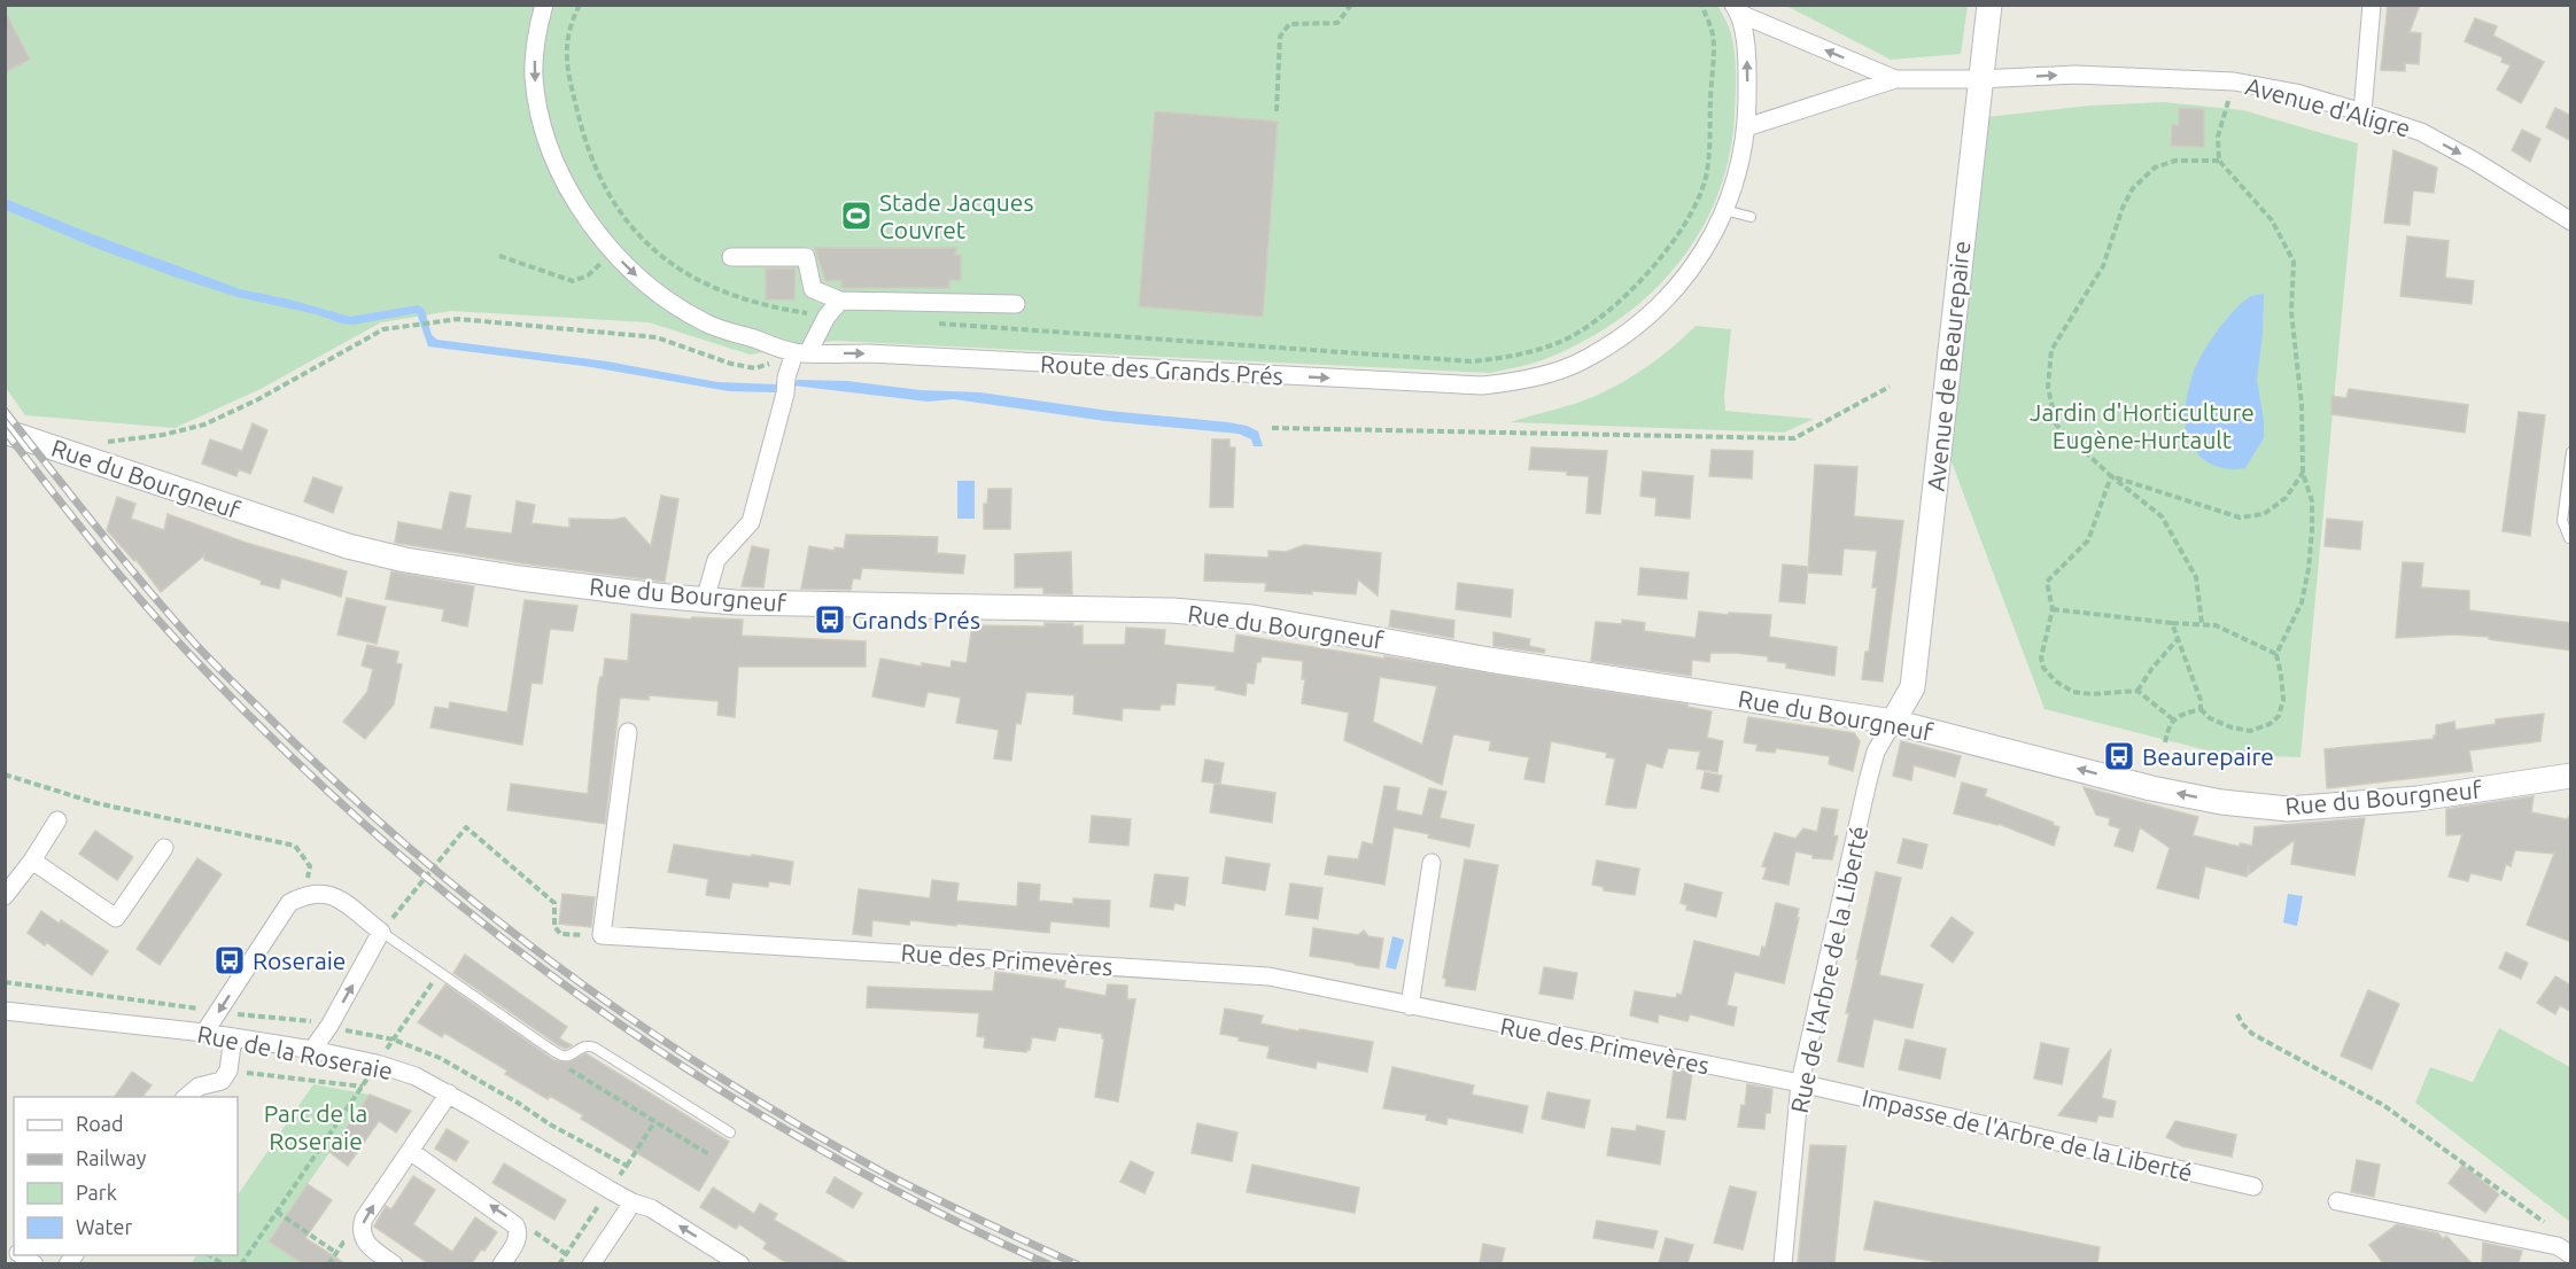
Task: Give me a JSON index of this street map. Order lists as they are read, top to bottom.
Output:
{
  "streets": {
    "main road": ["Avenue de Beaurepaire", "Rue du Bourgneuf"],
    "street": [
      "Avenue d'Aligre",
      "Route des Grands Prés",
      "Rue des Primevères",
      "Rue de l'Arbre de la Liberté",
      "Rue de la Roseraie",
      "Impasse de l'Arbre de la Liberté"
    ]
  },
  "crossings": [
    ["Avenue d'Aligre", "Avenue de Beaurepaire"],
    ["Avenue d'Aligre", "Route des Grands Prés"],
    ["Avenue de Beaurepaire", "Rue du Bourgneuf"],
    ["Avenue de Beaurepaire", "Rue de l'Arbre de la Liberté"],
    ["Rue du Bourgneuf", "Rue de l'Arbre de la Liberté"],
    ["Rue des Primevères", "Rue de l'Arbre de la Liberté"],
    ["Rue des Primevères", "Impasse de l'Arbre de la Liberté"],
    ["Rue de l'Arbre de la Liberté", "Impasse de l'Arbre de la Liberté"]
  ],
  "parks": ["Jardin d'Horticulture Eugène-Hurtault", "Parc de la Roseraie"],
  "places": {
    "sports": ["Stade Jacques Couvret"],
    "bus stop": ["Grands Prés", "Beaurepaire", "Roseraie"]
  },
  "legend": [
    "Road",
    "Railway",
    "Park",
    "Water"
  ]
}
